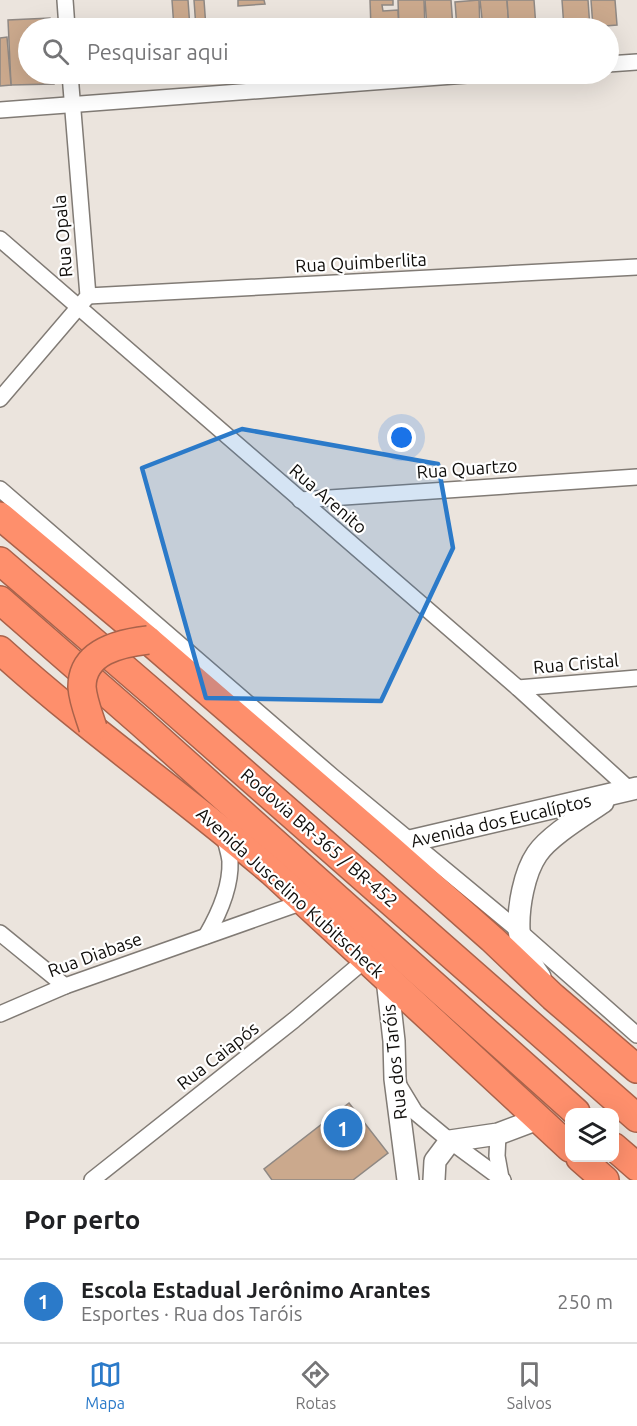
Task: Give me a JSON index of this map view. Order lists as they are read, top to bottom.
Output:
{
  "streets": {
    "highway": ["Rodovia BR-365 / BR-452", "Avenida Juscelino Kubitscheck"],
    "street": [
      "Rua Opala",
      "Rua Quimberlita",
      "Rua Quartzo",
      "Rua Arenito",
      "Rua Cristal",
      "Avenida dos Eucalíptos",
      "Rua Diabase",
      "Rua Caiapós",
      "Rua dos Taróis"
    ]
  },
  "crossings": [
    ["Rua Opala", "Rua Quimberlita"],
    ["Rua Opala", "Rua Arenito"],
    ["Rua Quimberlita", "Rua Arenito"],
    ["Rua Quartzo", "Rua Arenito"],
    ["Rua Arenito", "Rua Cristal"],
    ["Rua Arenito", "Avenida dos Eucalíptos"],
    ["Avenida dos Eucalíptos", "Rodovia BR-365 / BR-452"],
    ["Avenida Juscelino Kubitscheck", "Rua Diabase"],
    ["Avenida Juscelino Kubitscheck", "Rua Caiapós"],
    ["Avenida Juscelino Kubitscheck", "Rua dos Taróis"]
  ],
  "page": {
    "search": "Pesquisar aqui",
    "pins": "1",
    "heading": "Por perto",
    "list": [
      {
        "mark": "1",
        "name": "Escola Estadual Jerônimo Arantes",
        "note": "Esportes · Rua dos Taróis",
        "value": "250 m"
      }
    ],
    "nav": ["Mapa", "Rotas", "Salvos"]
  }
}
